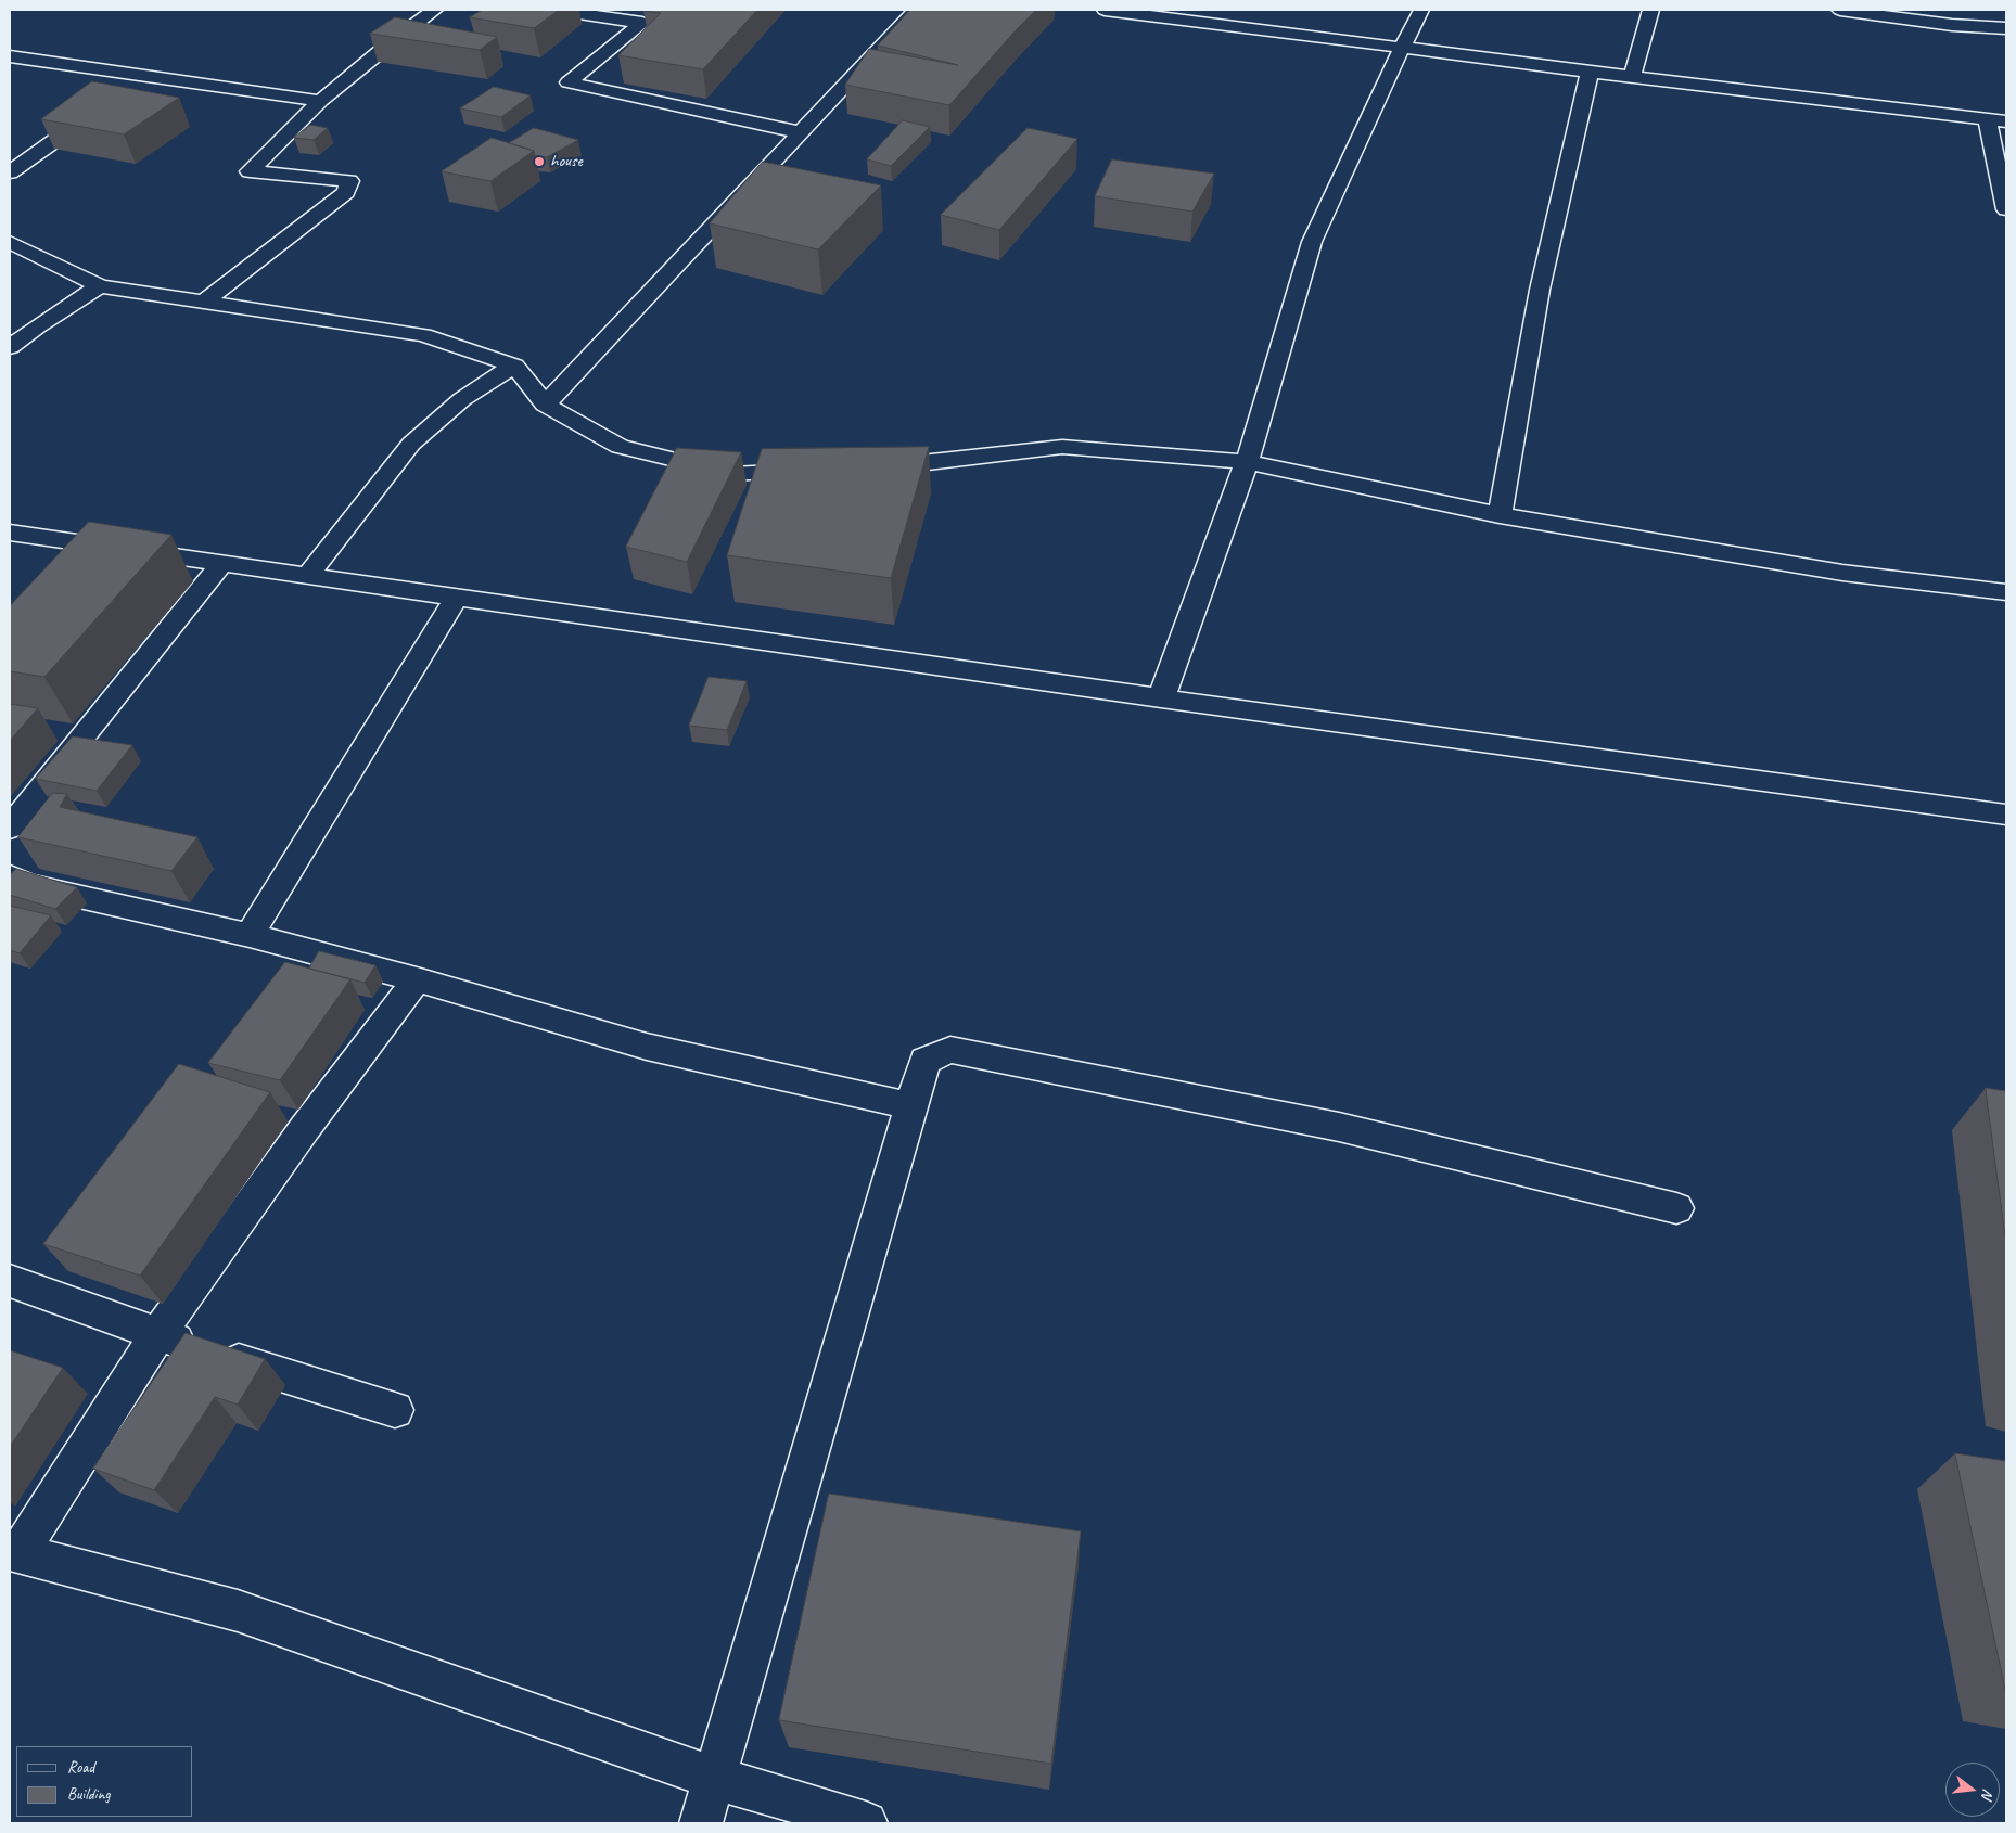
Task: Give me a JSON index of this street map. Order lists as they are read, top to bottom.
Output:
{
  "places": ["house"],
  "legend": ["Road", "Building"],
  "north": "right"
}
